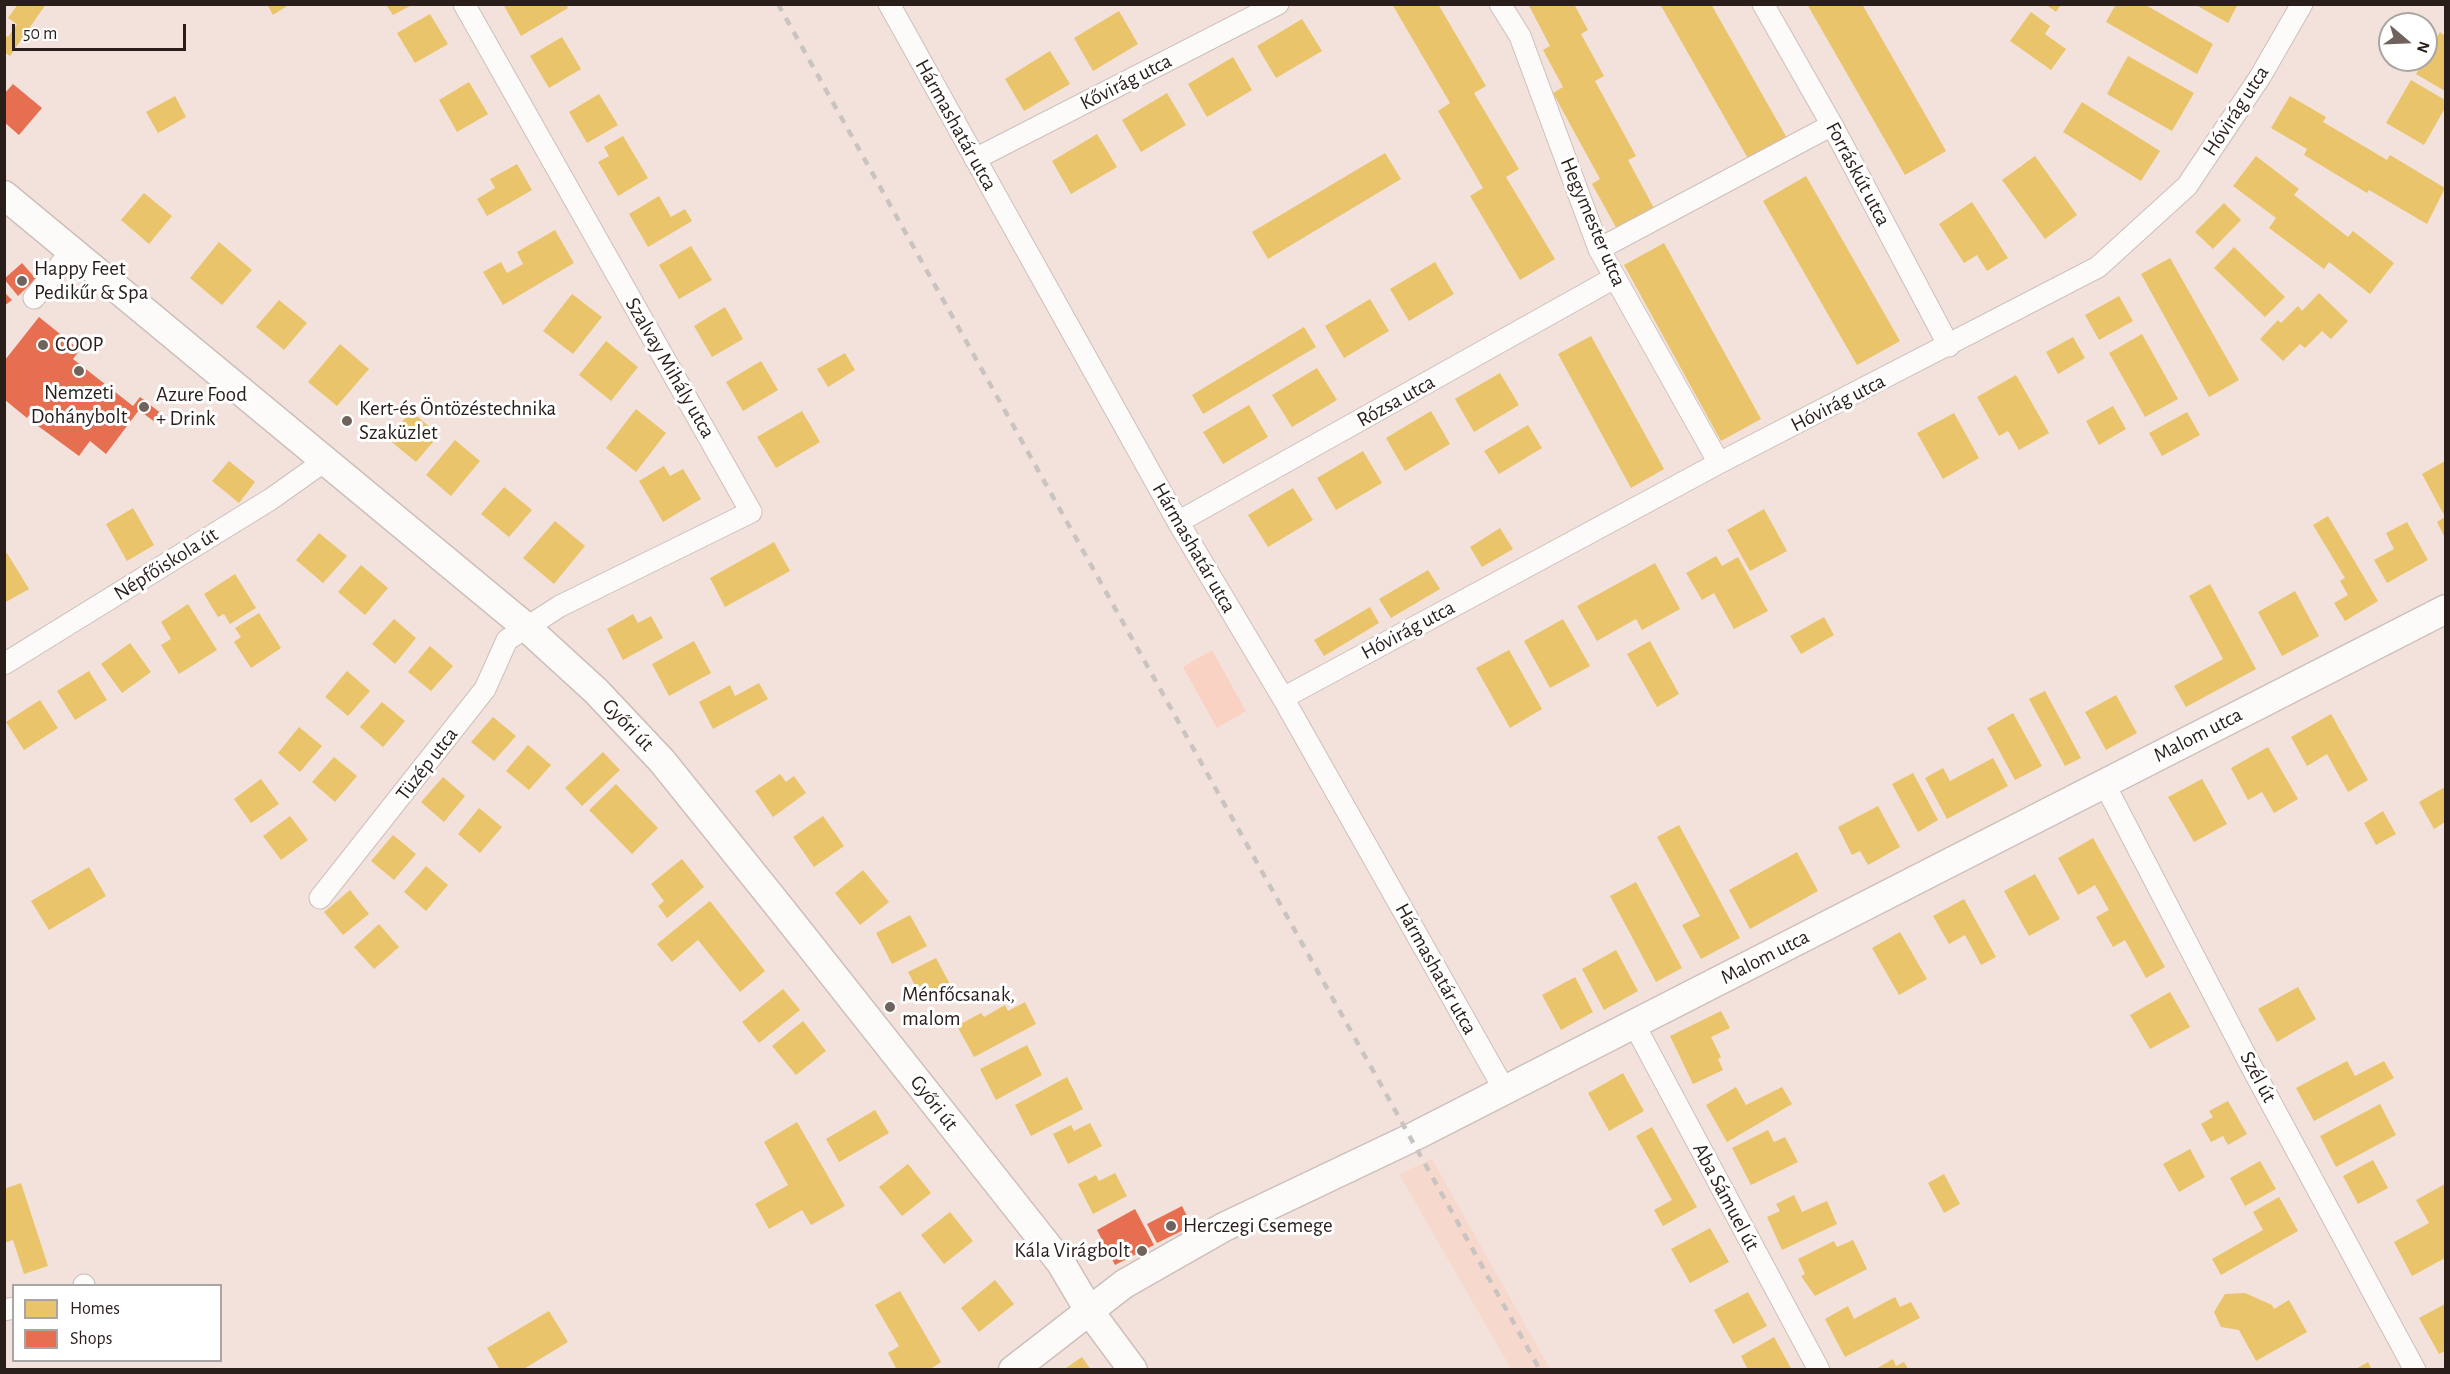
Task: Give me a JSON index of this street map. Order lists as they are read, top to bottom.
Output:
{
  "streets": {
    "street": [
      "Kővirág utca",
      "Hóvirág utca",
      "Hármashatár utca",
      "Forráskút utca",
      "Hegymester utca",
      "Szalvay Mihály utca",
      "Rózsa utca",
      "Népfőiskola út",
      "Győri út",
      "Malom utca",
      "Tüzép utca",
      "Szél út",
      "Aba Sámuel út"
    ]
  },
  "crossings": [
    ["Kővirág utca", "Hármashatár utca"],
    ["Hóvirág utca", "Hármashatár utca"],
    ["Hóvirág utca", "Forráskút utca"],
    ["Hóvirág utca", "Hegymester utca"],
    ["Hármashatár utca", "Rózsa utca"],
    ["Hármashatár utca", "Malom utca"],
    ["Hegymester utca", "Rózsa utca"],
    ["Szalvay Mihály utca", "Győri út"],
    ["Szalvay Mihály utca", "Tüzép utca"],
    ["Népfőiskola út", "Győri út"],
    ["Győri út", "Malom utca"],
    ["Győri út", "Tüzép utca"],
    ["Malom utca", "Szél út"],
    ["Malom utca", "Aba Sámuel út"]
  ],
  "places": [
    "Happy Feet Pedikűr & Spa",
    "COOP",
    "Nemzeti Dohánybolt",
    "Azure Food + Drink",
    "Kert-és Öntözéstechnika Szaküzlet",
    "Ménfőcsanak, malom",
    "Herczegi Csemege",
    "Kála Virágbolt"
  ],
  "legend": ["Homes", "Shops"],
  "scale_bar": "50 m",
  "north": "right"
}
